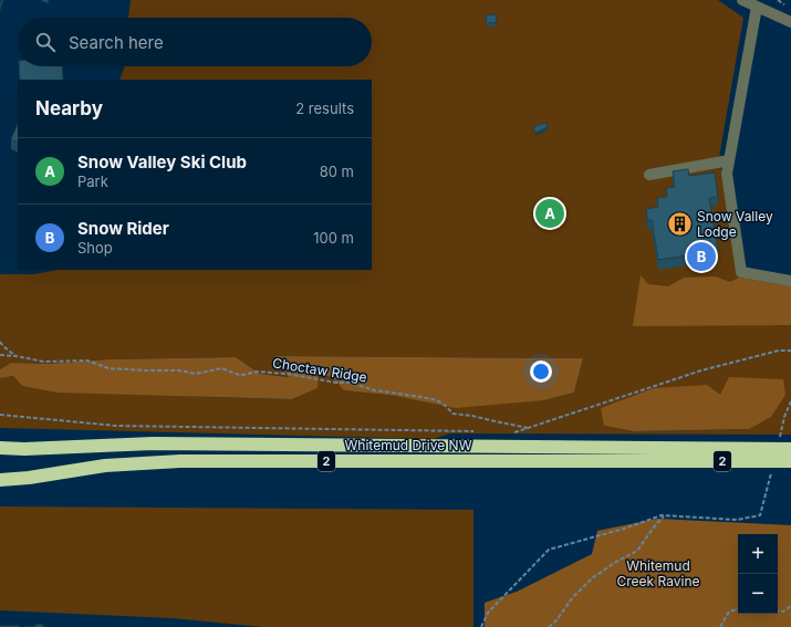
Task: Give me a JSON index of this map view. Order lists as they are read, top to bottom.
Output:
{
  "streets": {
    "highway": ["Whitemud Drive NW", "2"],
    "path": ["Choctaw Ridge"]
  },
  "parks": ["Whitemud Creek Ravine"],
  "places": {
    "building": ["Snow Valley Lodge"]
  },
  "page": {
    "search": "Search here",
    "heading": ["Nearby", "2 results"],
    "list": [
      {
        "mark": "A",
        "name": "Snow Valley Ski Club",
        "note": "Park",
        "value": "80 m"
      },
      {
        "mark": "B",
        "name": "Snow Rider",
        "note": "Shop",
        "value": "100 m"
      }
    ],
    "pins": ["A", "B"],
    "map_buttons": ["+", "−"]
  }
}
